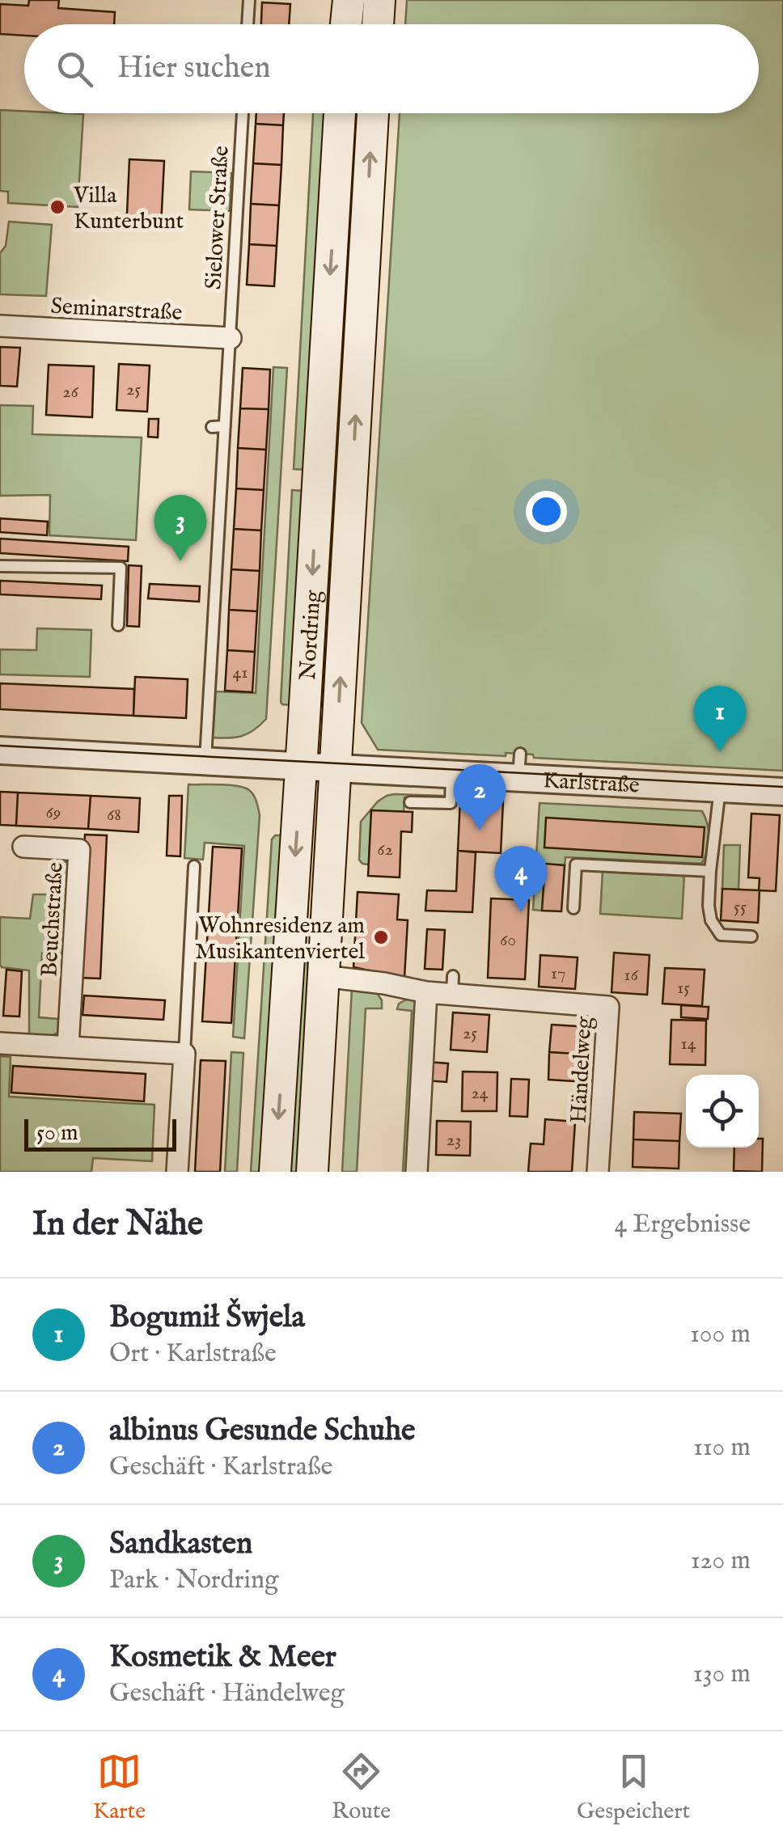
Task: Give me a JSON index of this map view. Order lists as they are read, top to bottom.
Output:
{
  "streets": {
    "main road": ["Nordring"],
    "street": [
      "Seminarstraße",
      "Karlstraße",
      "Beuchstraße",
      "Händelweg"
    ],
    "lane": ["Sielower Straße"]
  },
  "crossings": [
    ["Sielower Straße", "Seminarstraße"],
    ["Nordring", "Karlstraße"],
    ["Nordring", "Händelweg"]
  ],
  "places": ["Villa Kunterbunt", "Wohnresidenz am Musikantenviertel"],
  "house_numbers": [
    "25",
    "26",
    "41",
    "69",
    "68",
    "62",
    "55",
    "60",
    "17",
    "16",
    "15",
    "25",
    "14",
    "24",
    "23"
  ],
  "scale_bar": "50 m",
  "page": {
    "search": "Hier suchen",
    "pins": [
      "3",
      "1",
      "2",
      "4"
    ],
    "scale": "50 m",
    "heading": ["In der Nähe", "4 Ergebnisse"],
    "list": [
      {
        "mark": "1",
        "name": "Bogumił Šwjela",
        "note": "Ort · Karlstraße",
        "value": "100 m"
      },
      {
        "mark": "2",
        "name": "albinus Gesunde Schuhe",
        "note": "Geschäft · Karlstraße",
        "value": "110 m"
      },
      {
        "mark": "3",
        "name": "Sandkasten",
        "note": "Park · Nordring",
        "value": "120 m"
      },
      {
        "mark": "4",
        "name": "Kosmetik & Meer",
        "note": "Geschäft · Händelweg",
        "value": "130 m"
      }
    ],
    "nav": ["Karte", "Route", "Gespeichert"]
  }
}
